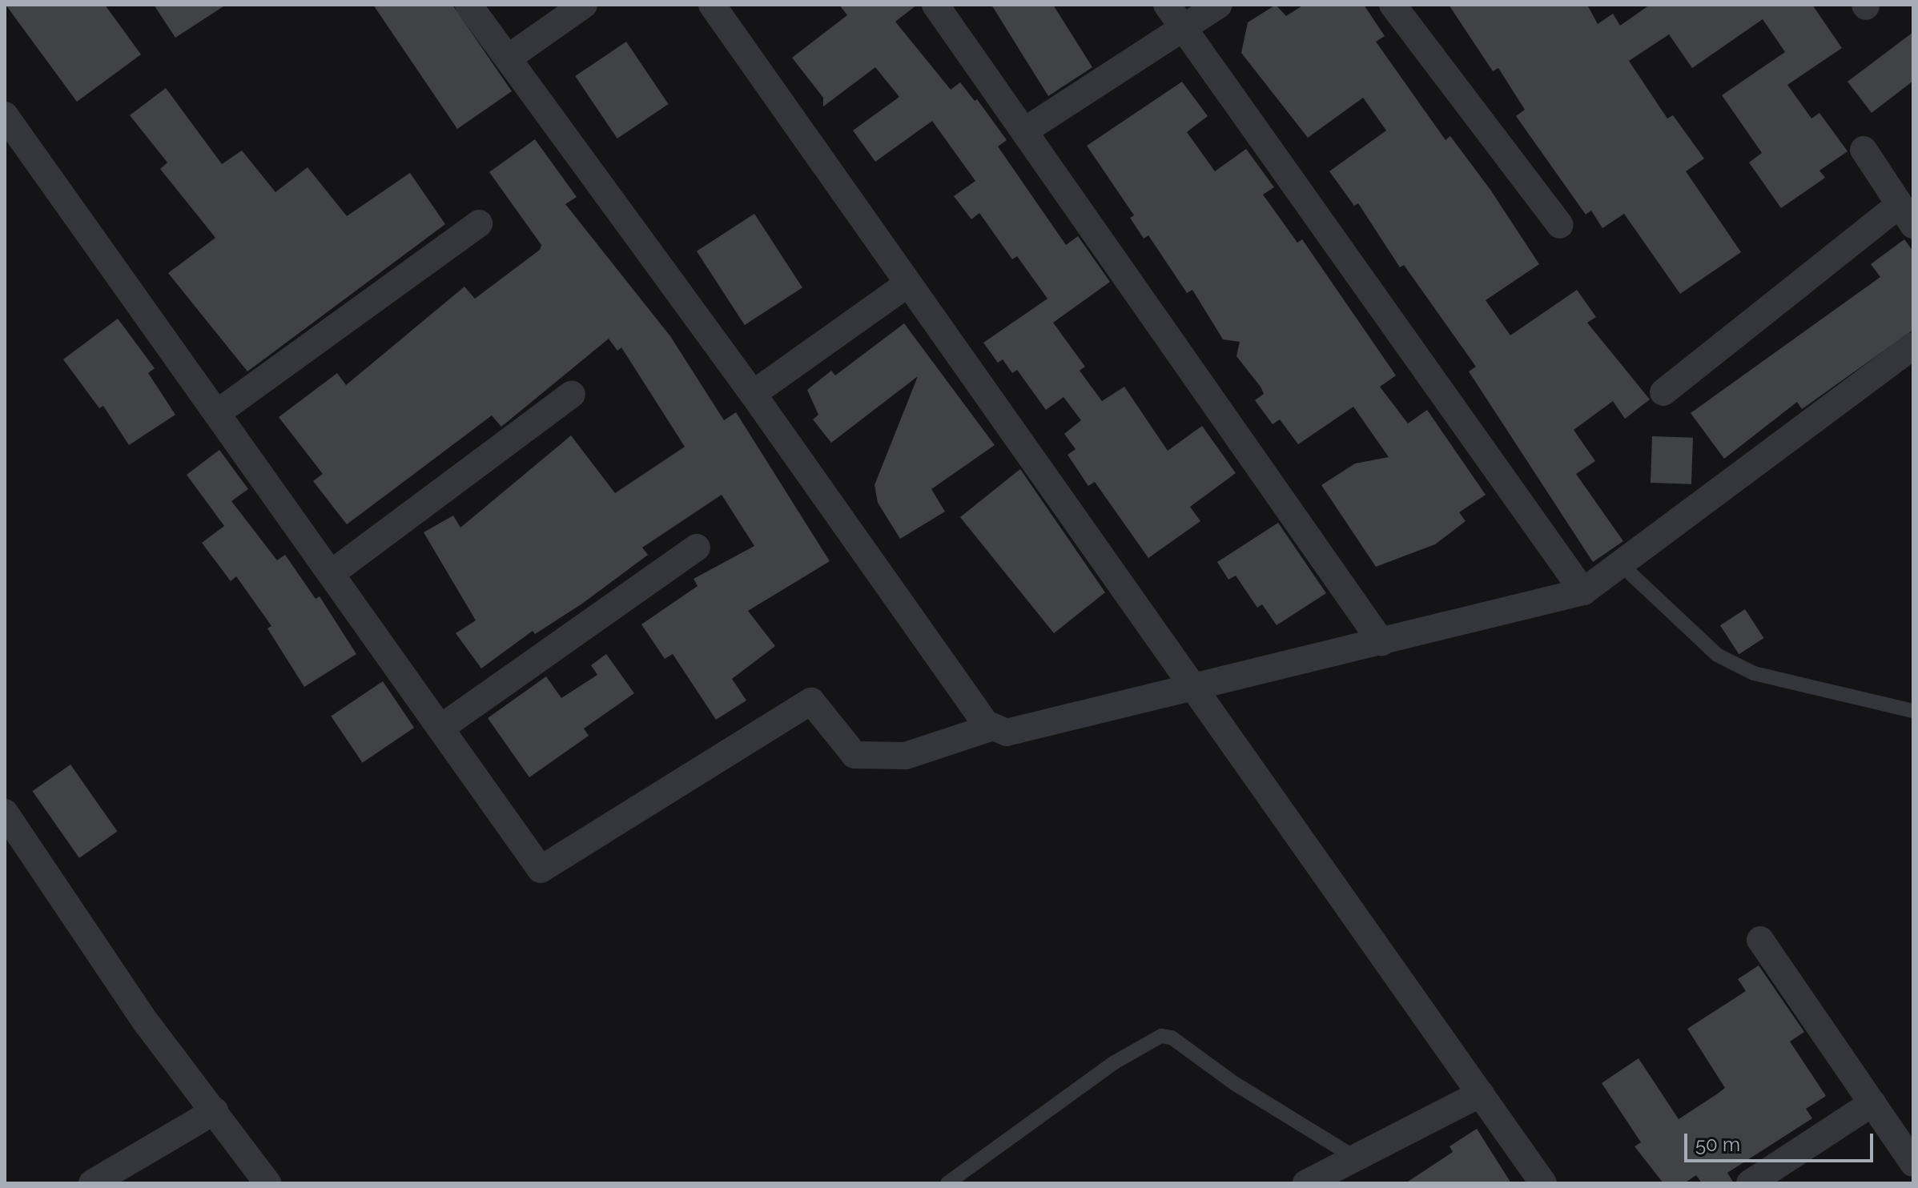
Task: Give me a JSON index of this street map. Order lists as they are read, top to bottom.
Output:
{
  "scale_bar": "50 m"
}
